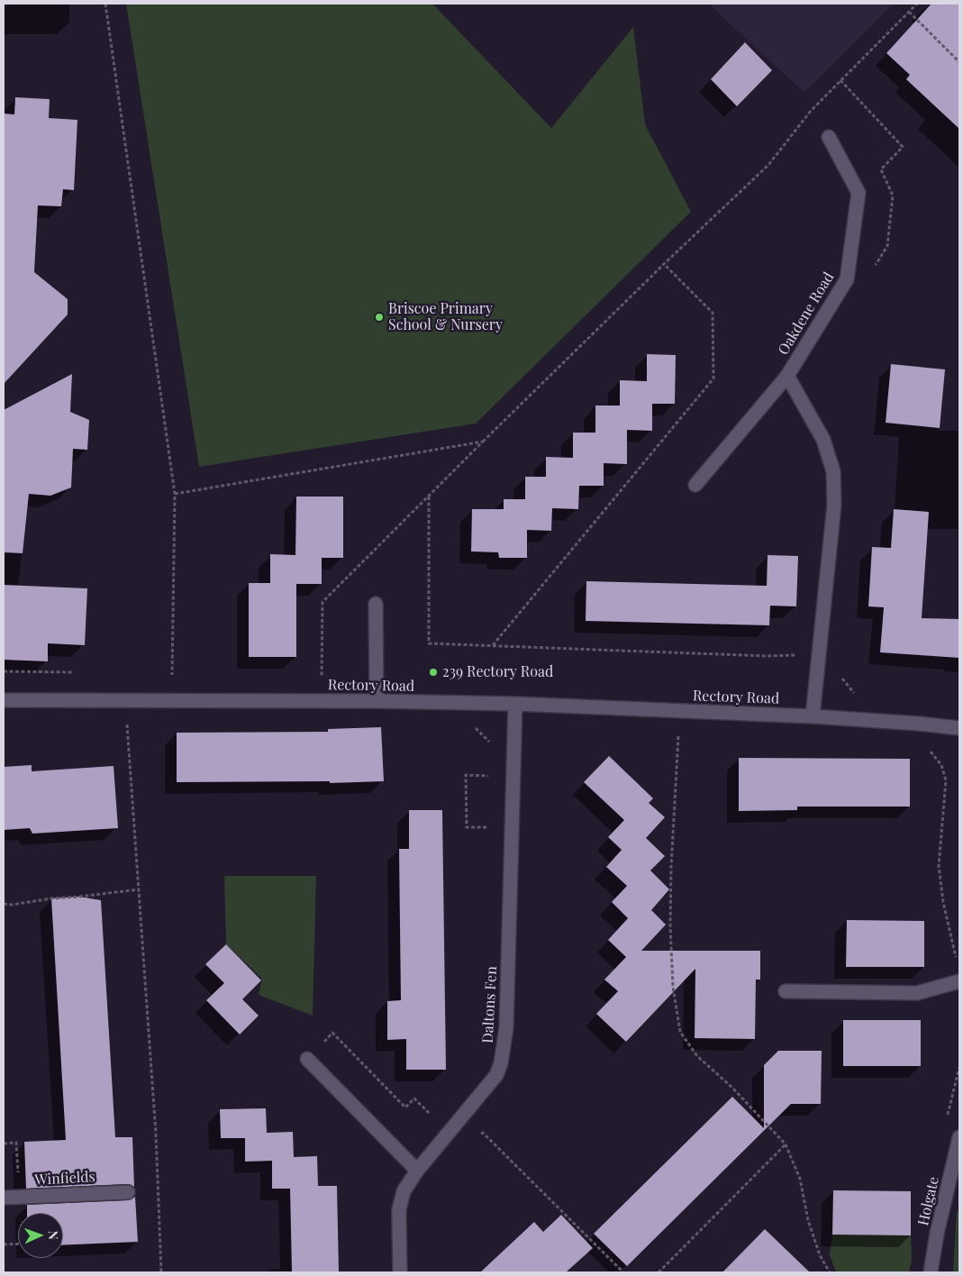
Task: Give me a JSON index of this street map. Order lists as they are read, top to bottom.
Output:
{
  "streets": {
    "street": [
      "Oakdene Road",
      "Rectory Road",
      "Daltons Fen",
      "Winfields",
      "Holgate"
    ]
  },
  "crossings": [
    ["Oakdene Road", "Rectory Road"],
    ["Rectory Road", "Daltons Fen"]
  ],
  "places": ["Briscoe Primary School & Nursery", "239 Rectory Road"],
  "north": "right"
}
